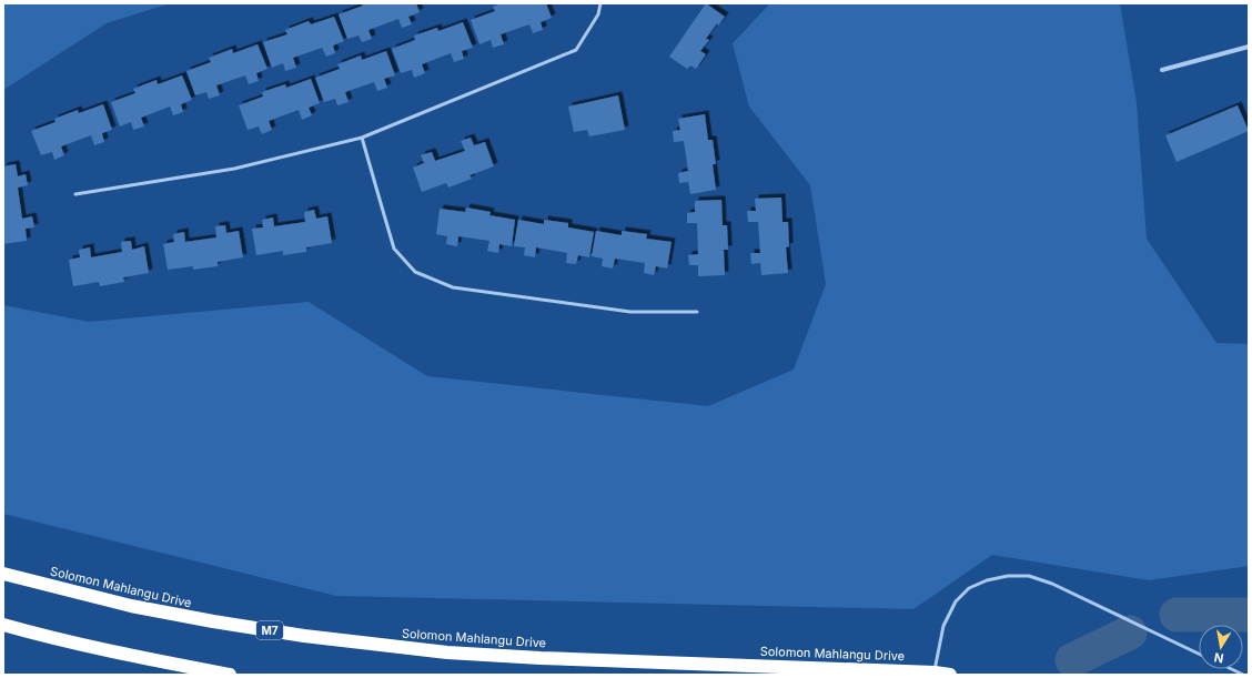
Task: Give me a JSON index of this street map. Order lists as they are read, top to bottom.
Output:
{
  "streets": {
    "highway": ["Solomon Mahlangu Drive", "M7"]
  },
  "north": "bottom"
}
